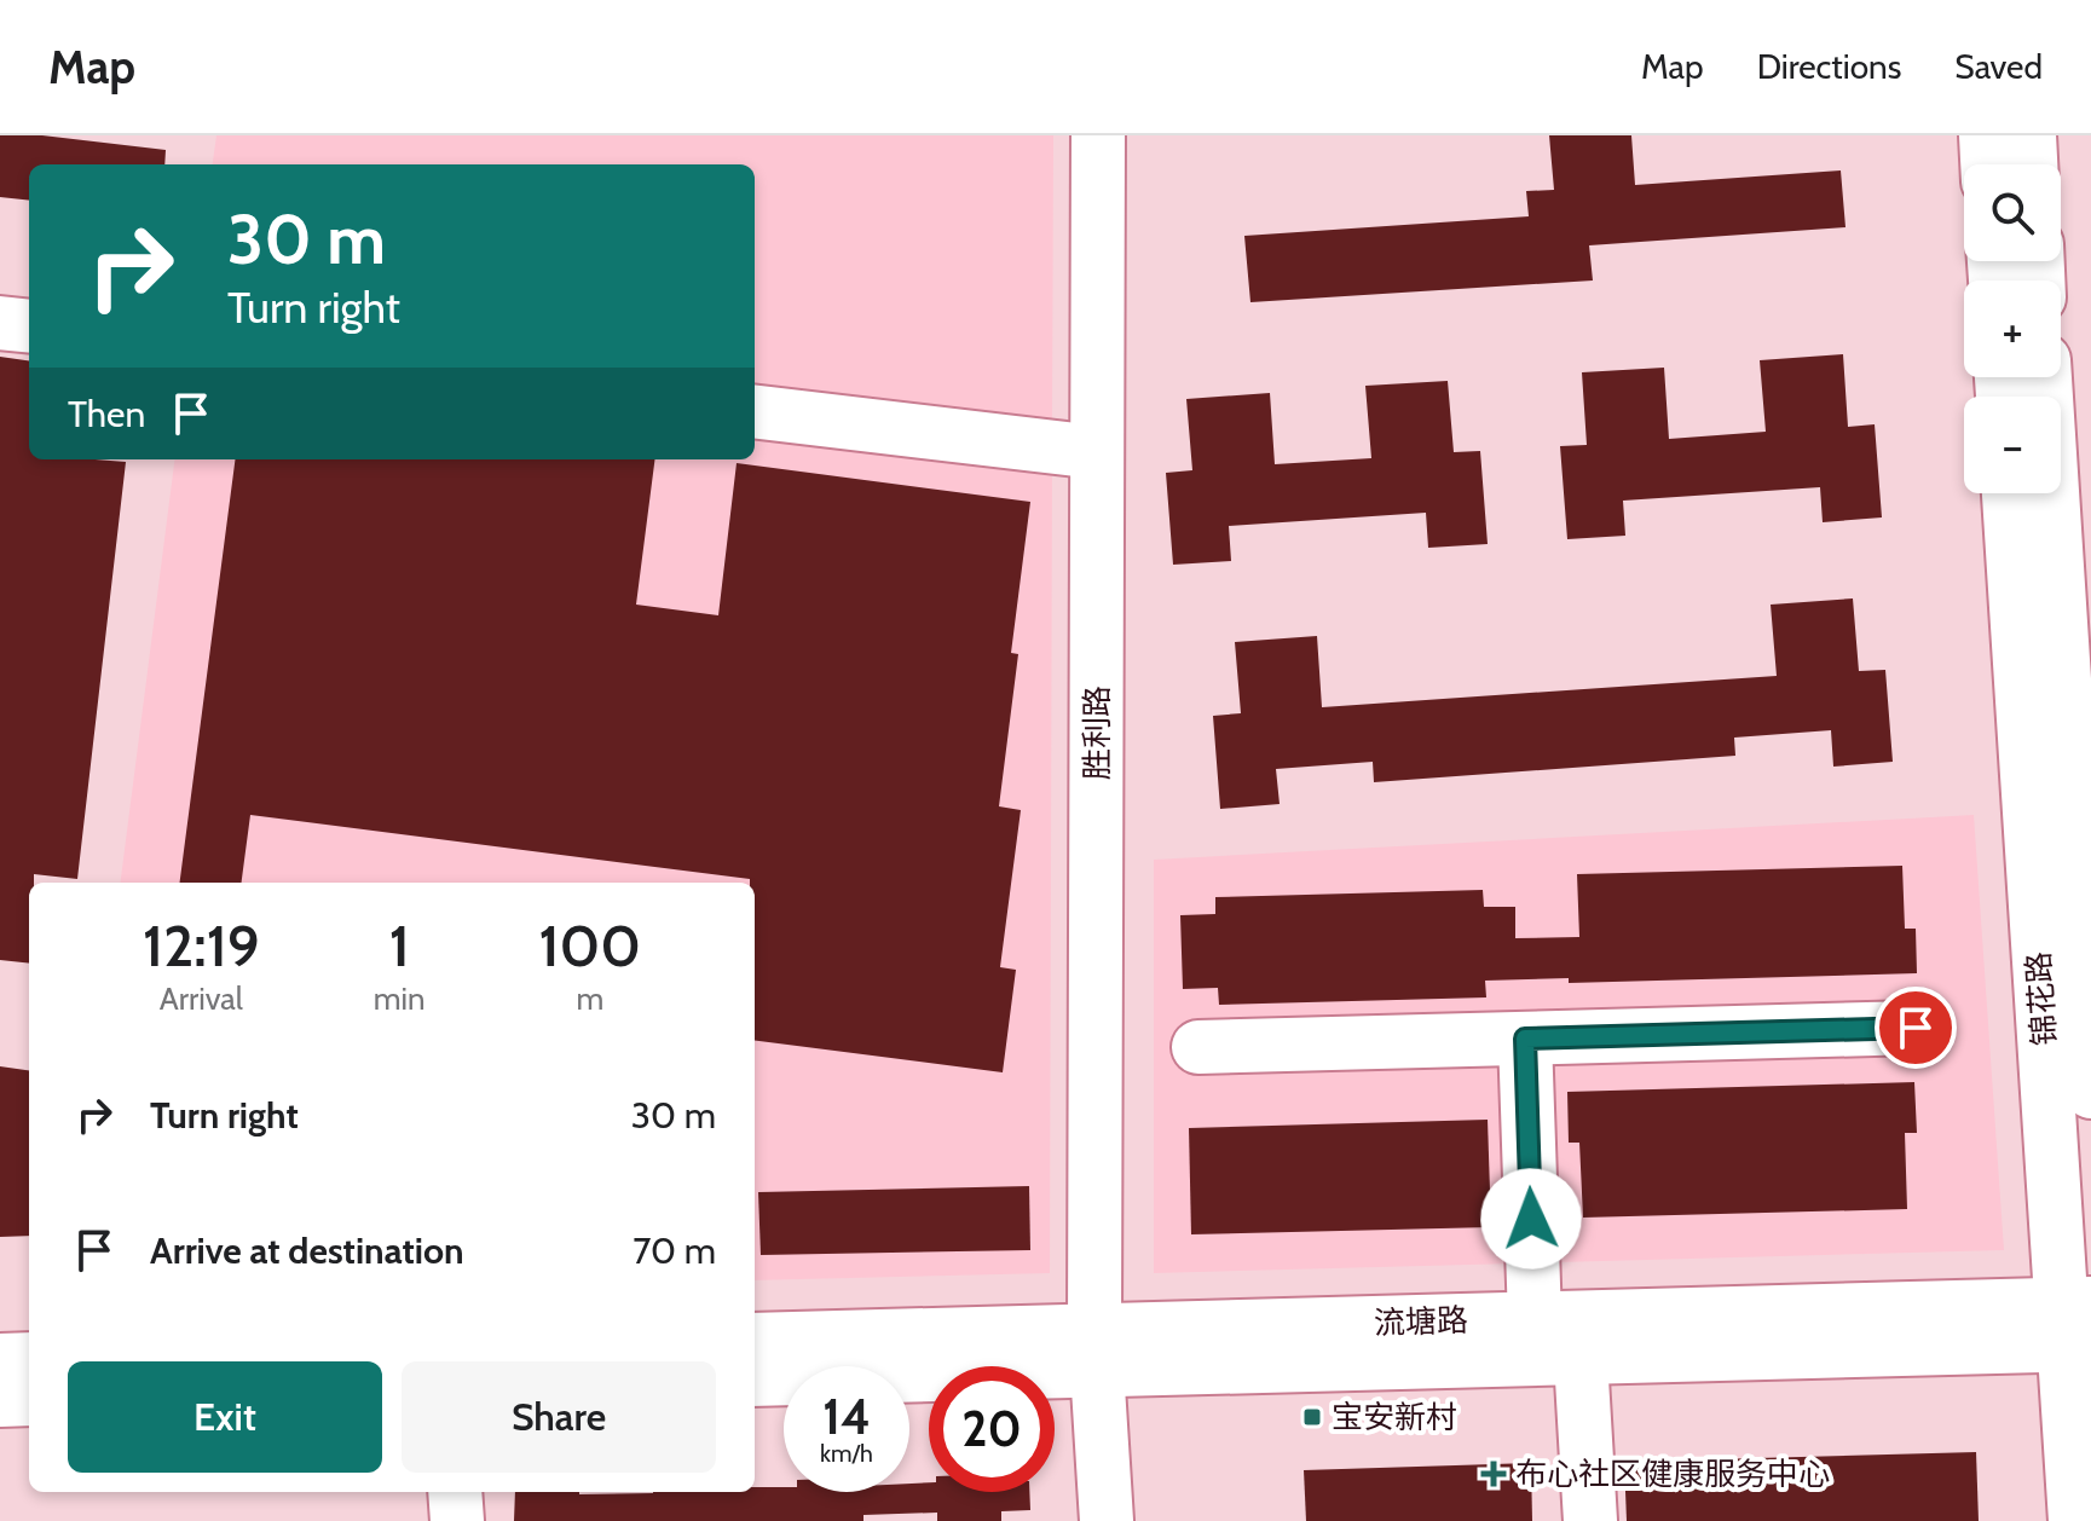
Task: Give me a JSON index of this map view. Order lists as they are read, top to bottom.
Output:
{
  "streets": {
    "street": ["胜利路", "锦花路", "流塘路"]
  },
  "crossings": [
    ["胜利路", "流塘路"],
    ["锦花路", "流塘路"]
  ],
  "places": {
    "transit": ["宝安新村"],
    "health": ["布心社区健康服务中心"]
  },
  "page": {
    "header": "Map",
    "nav": ["Map", "Directions", "Saved"],
    "map_buttons": ["+", "−"],
    "turn": ["30 m", "Turn right"],
    "then": "Then",
    "eta": [
      "12:19",
      "Arrival",
      "1",
      "min",
      "100",
      "m"
    ],
    "list": [
      {
        "name": "Turn right",
        "value": "30 m"
      },
      {
        "name": "Arrive at destination",
        "value": "70 m"
      }
    ],
    "buttons": ["Exit", "Share"],
    "speed": "14 km/h",
    "limit": "20"
  }
}
